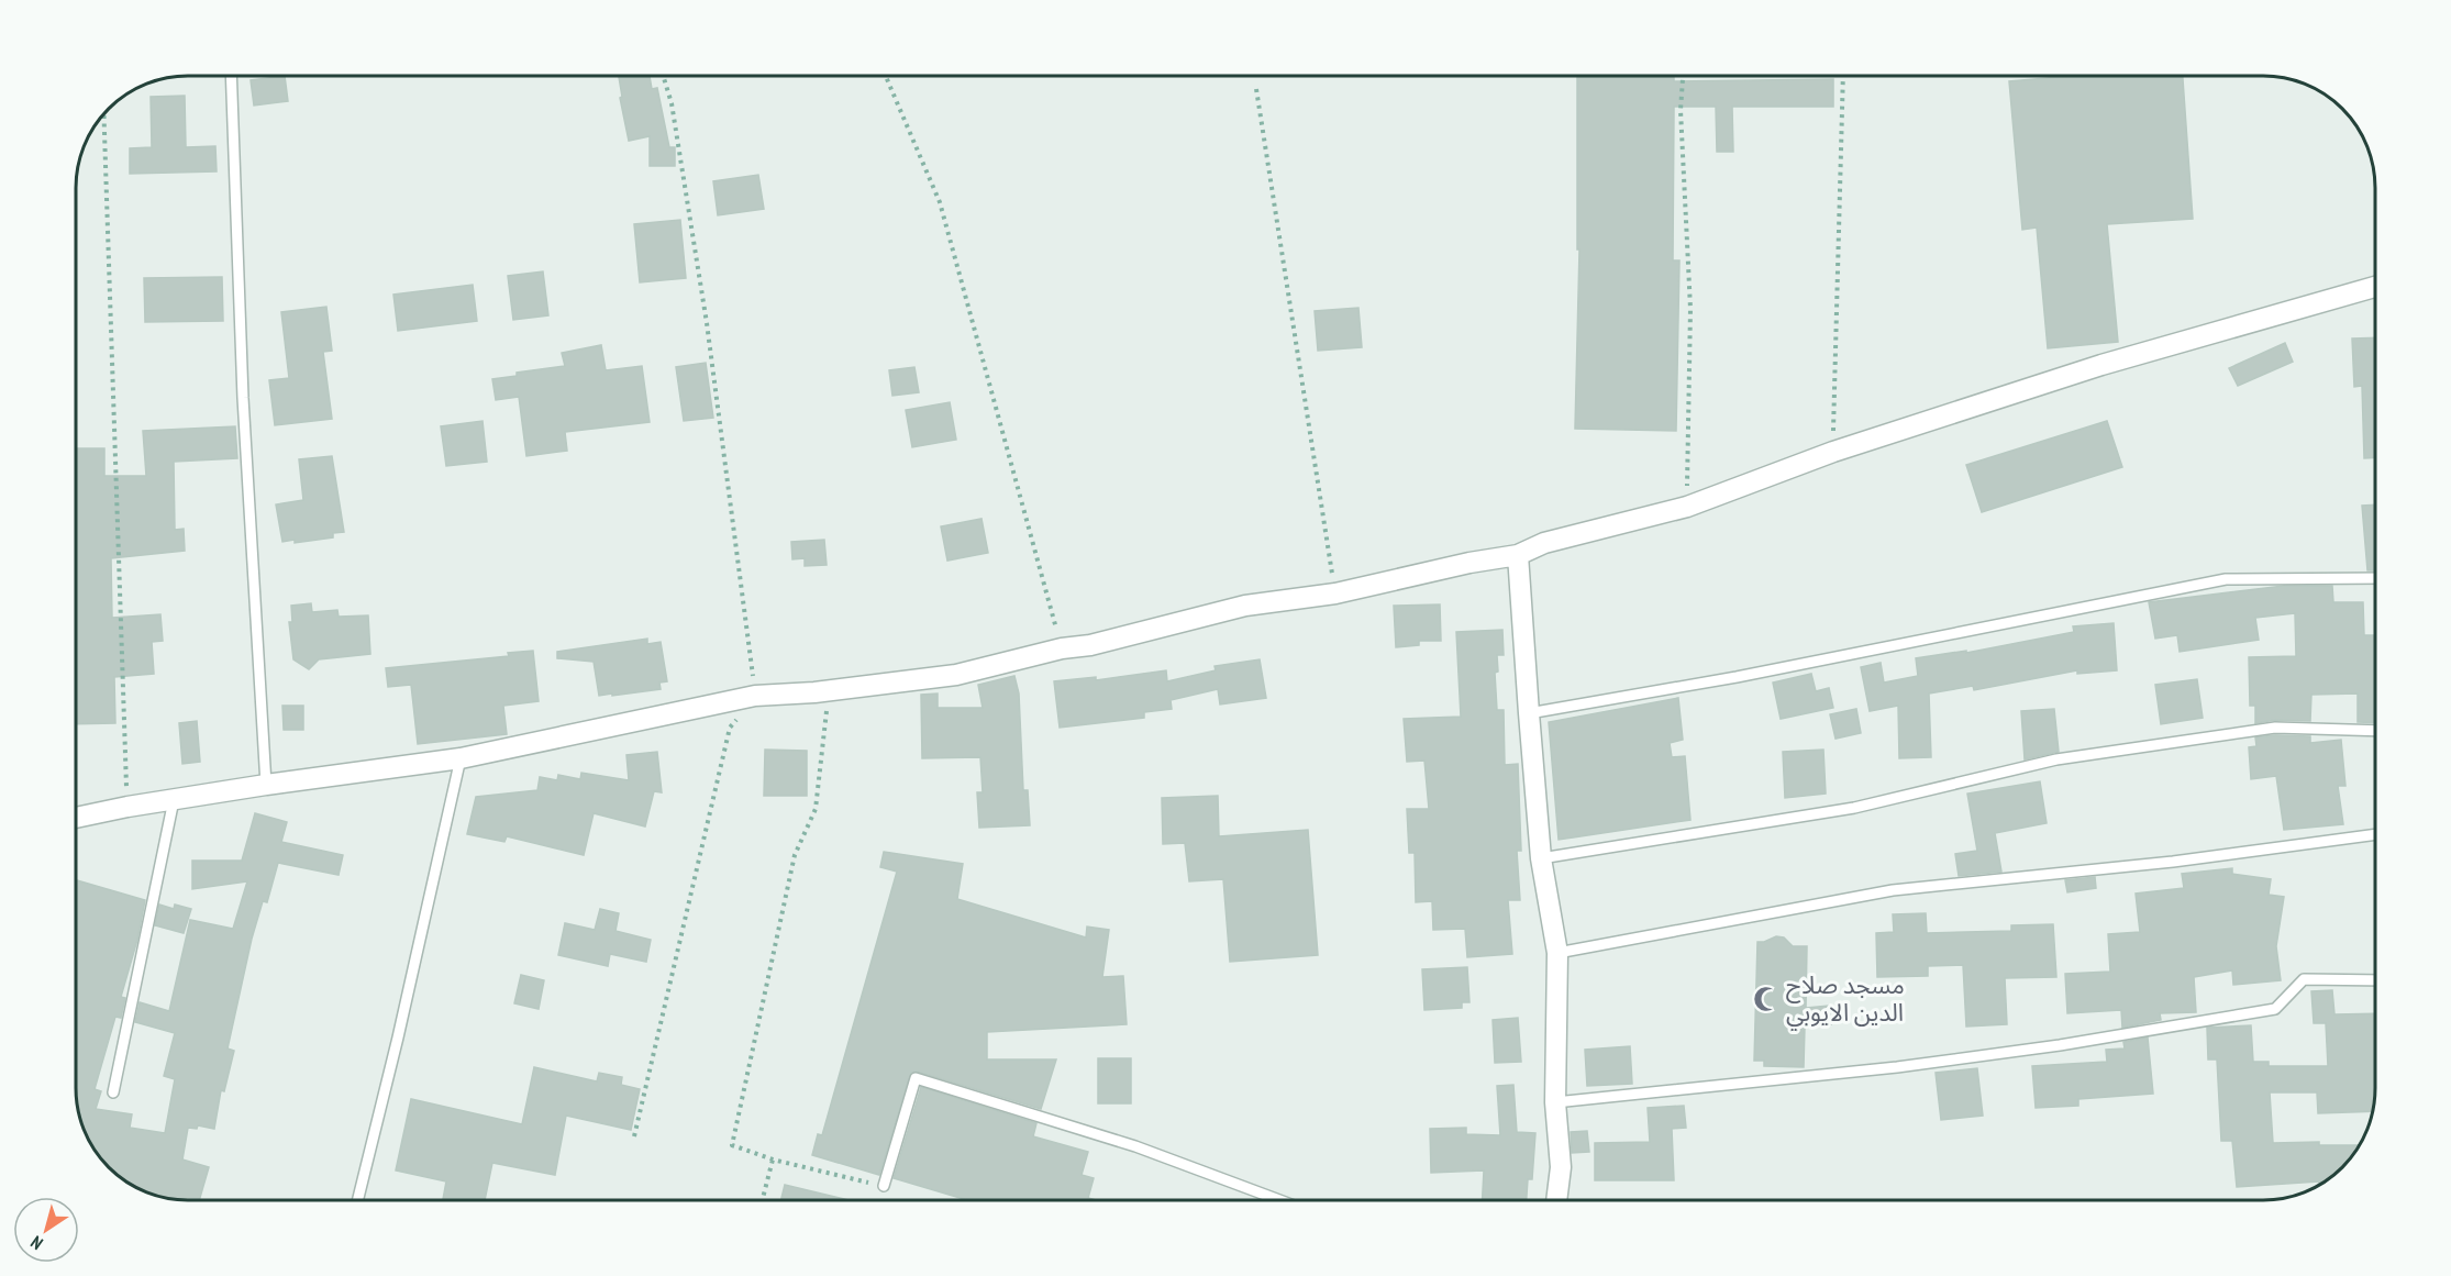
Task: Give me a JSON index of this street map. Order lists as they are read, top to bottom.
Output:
{
  "places": {
    "mosque": ["مسجد صلاح الدين الايوبي"]
  },
  "north": "bottom left"
}
